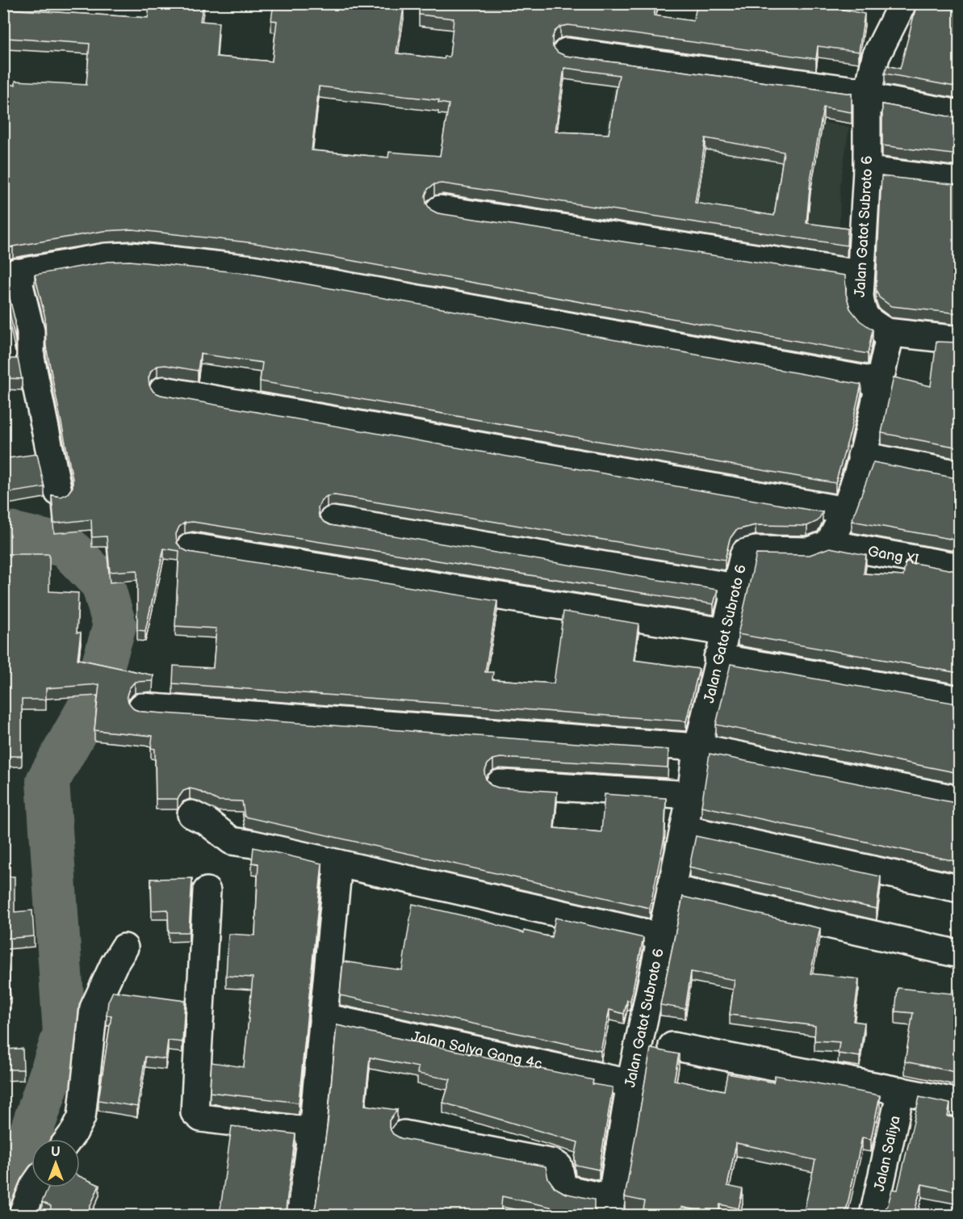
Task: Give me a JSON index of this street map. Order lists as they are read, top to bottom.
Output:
{
  "streets": {
    "street": [
      "Jalan Gatot Subroto 6",
      "Gang XI",
      "Jalan Salya Gang 4c",
      "Jalan Saliya"
    ]
  },
  "crossings": [
    ["Jalan Gatot Subroto 6", "Gang XI"],
    ["Jalan Gatot Subroto 6", "Jalan Salya Gang 4c"]
  ],
  "north": "top"
}
